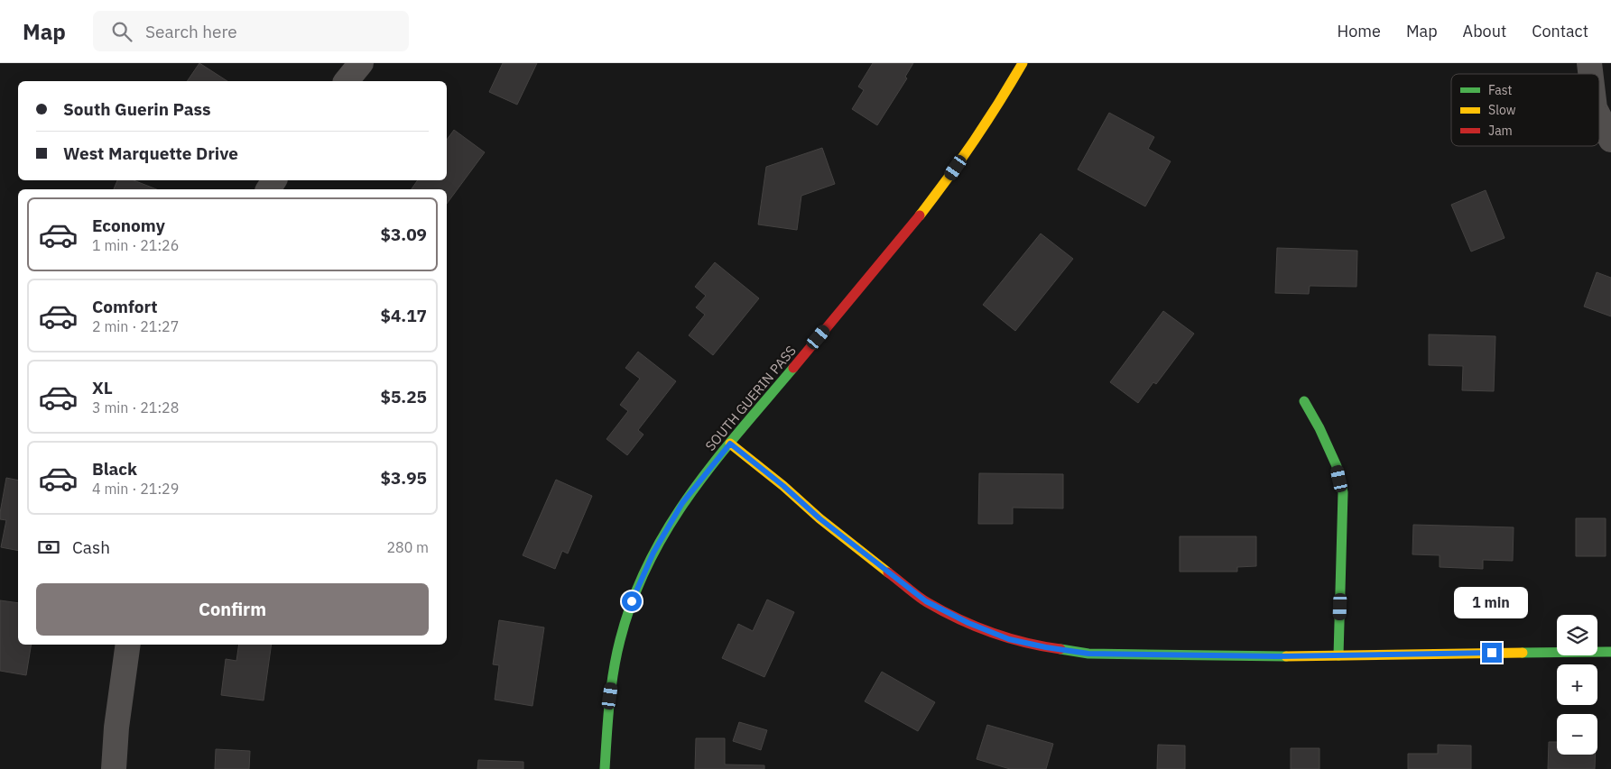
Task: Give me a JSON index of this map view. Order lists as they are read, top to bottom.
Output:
{
  "streets": {
    "street": ["SOUTH GUERIN PASS"]
  },
  "legend": ["Fast", "Slow", "Jam"],
  "page": {
    "header": "Map",
    "search": "Search here",
    "nav": [
      "Home",
      "Map",
      "About",
      "Contact"
    ],
    "banner": ["South Guerin Pass", "West Marquette Drive"],
    "list": [
      {
        "name": "Economy",
        "note": "1 min · 21:26",
        "value": "$3.09"
      },
      {
        "name": "Comfort",
        "note": "2 min · 21:27",
        "value": "$4.17"
      },
      {
        "name": "XL",
        "note": "3 min · 21:28",
        "value": "$5.25"
      },
      {
        "name": "Black",
        "note": "4 min · 21:29",
        "value": "$3.95"
      }
    ],
    "pay": ["Cash", "280 m"],
    "buttons": "Confirm",
    "bubble": "1 min",
    "map_buttons": ["+", "−"]
  }
}
